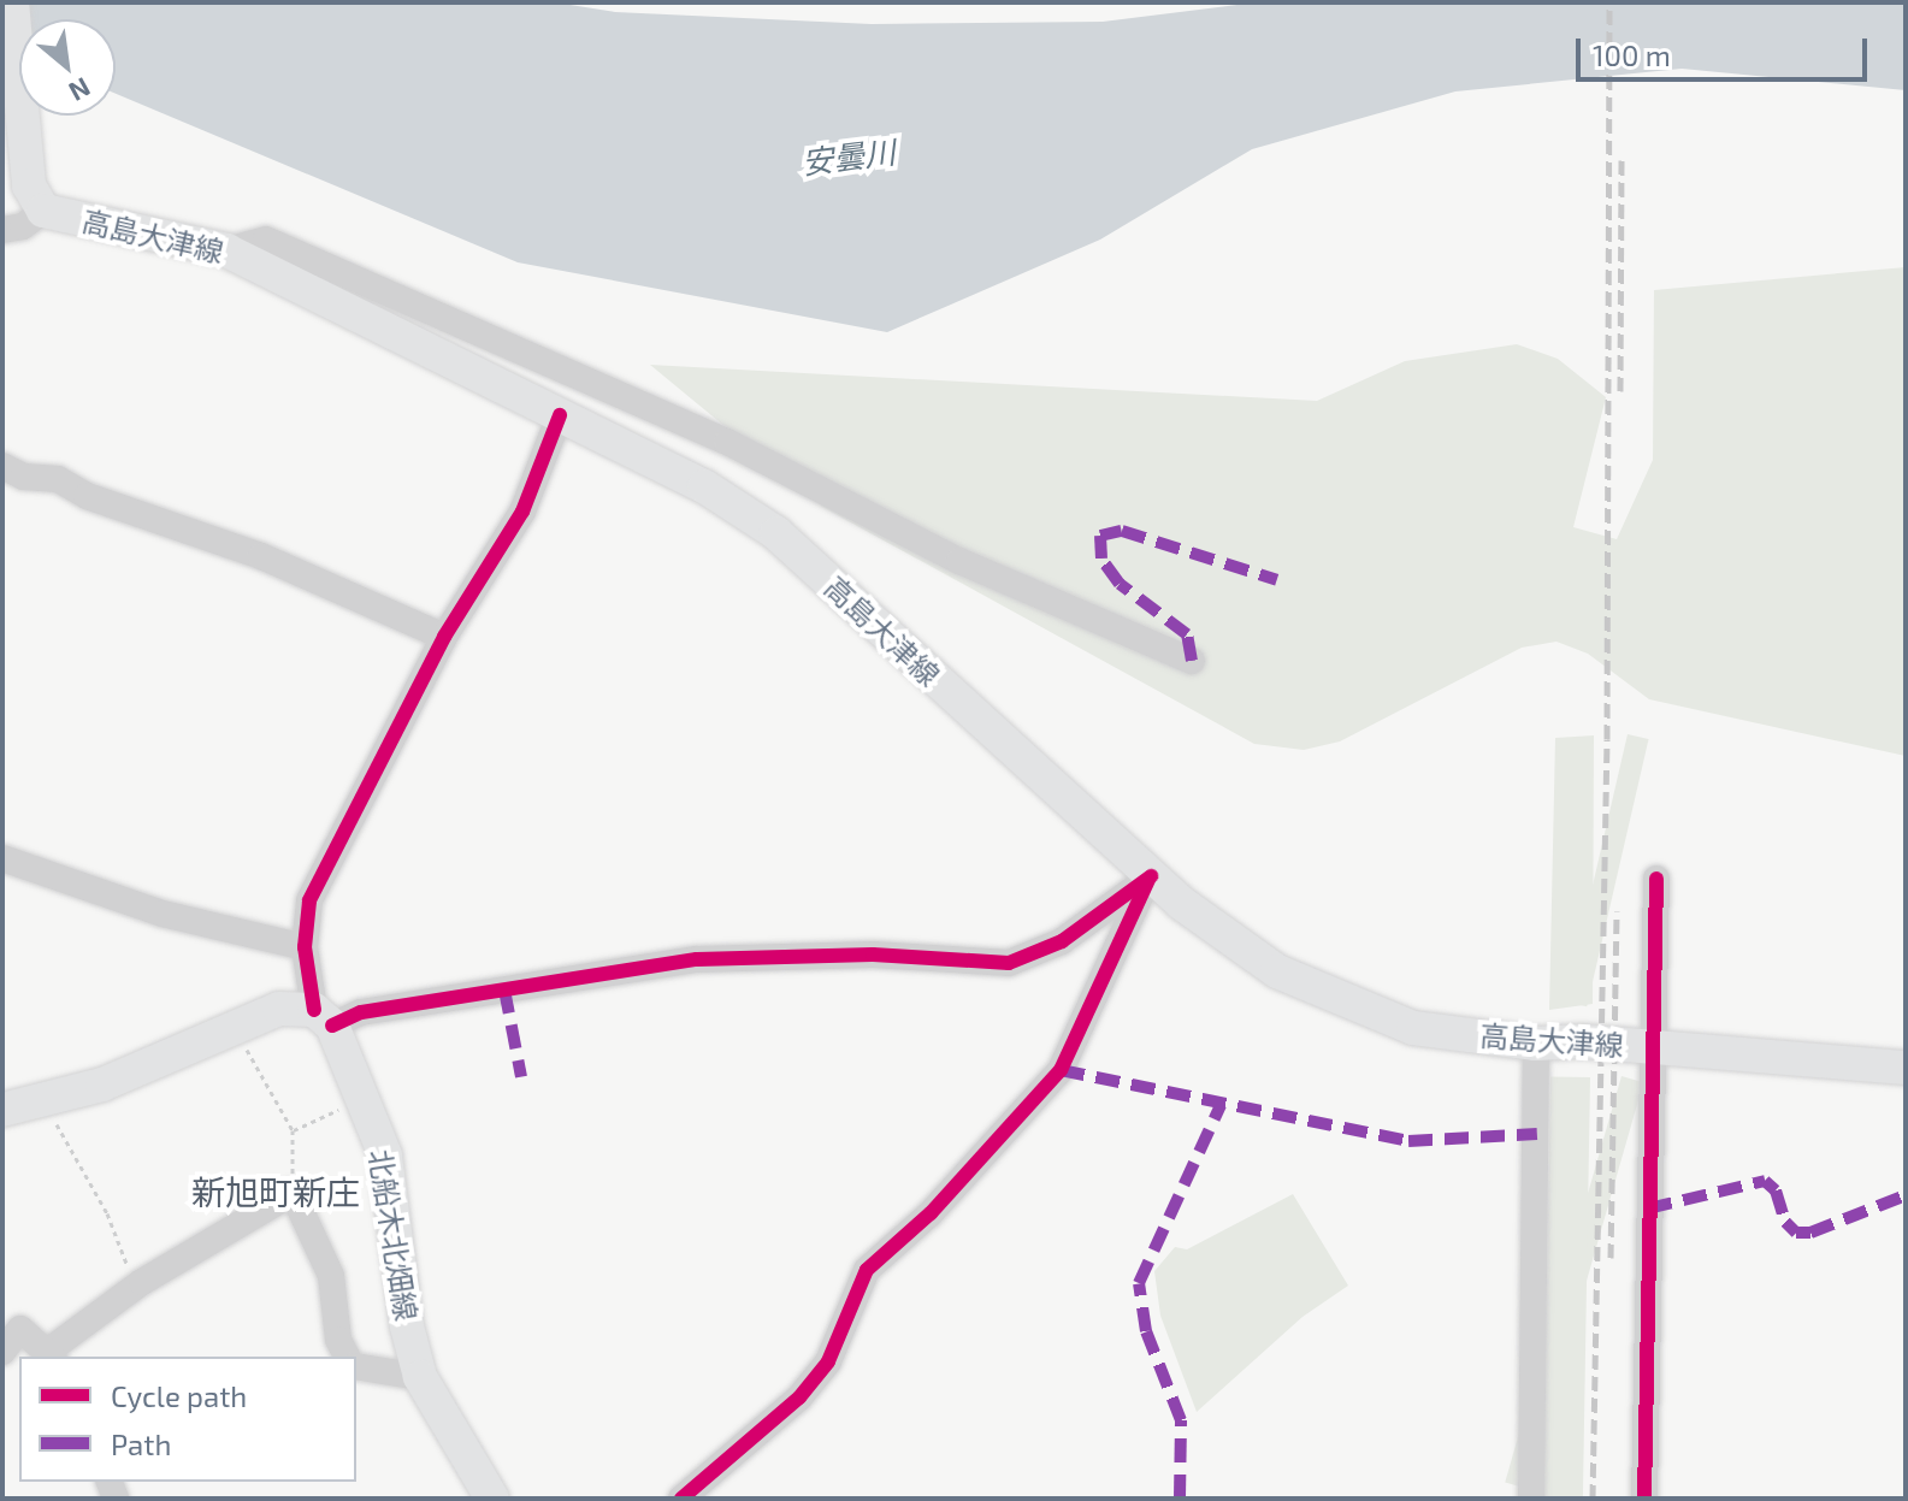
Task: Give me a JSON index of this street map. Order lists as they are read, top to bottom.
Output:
{
  "streets": {
    "main road": ["高島大津線", "北船木北畑線"]
  },
  "districts": ["新旭町新庄"],
  "water": ["安曇川"],
  "legend": ["Cycle path", "Path"],
  "scale_bar": "100 m",
  "north": "bottom right"
}
